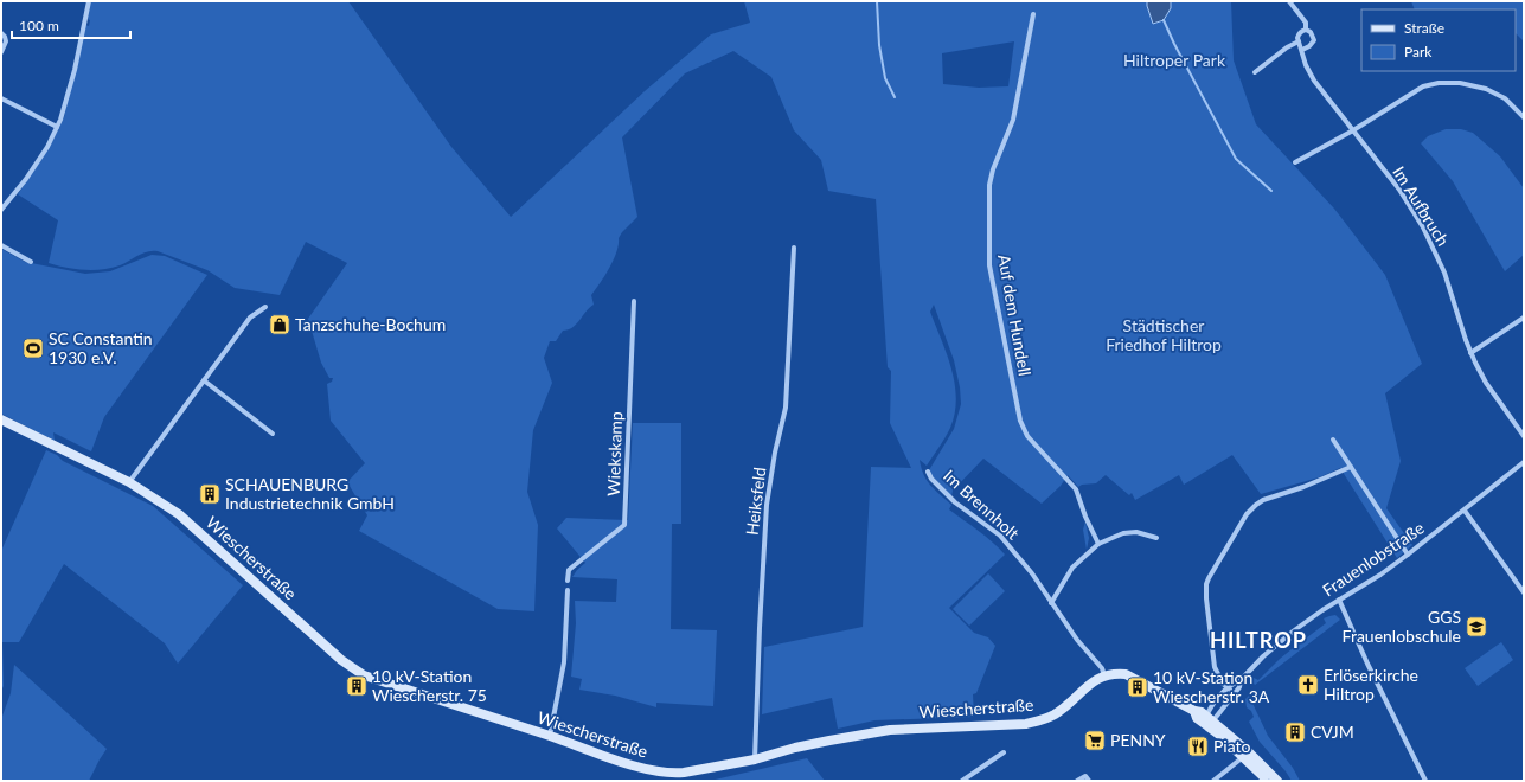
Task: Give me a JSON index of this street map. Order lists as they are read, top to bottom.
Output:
{
  "streets": {
    "main road": ["Wiescherstraße"],
    "street": [
      "Im Aufbruch",
      "Auf dem Hundell",
      "Wiekskamp",
      "Heiksfeld",
      "Im Brennholt",
      "Frauenlobstraße"
    ]
  },
  "crossings": [
    ["Heiksfeld", "Wiescherstraße"],
    ["Im Brennholt", "Wiescherstraße"]
  ],
  "districts": ["HILTROP"],
  "parks": ["Hiltroper Park", "Städtischer Friedhof Hiltrop"],
  "places": {
    "shop": ["Tanzschuhe-Bochum"],
    "sports": ["SC Constantin 1930 e.V."],
    "building": [
      "SCHAUENBURG Industrietechnik GmbH",
      "10 kV-Station Wiescherstr. 75",
      "10 kV-Station Wiescherstr. 3A",
      "CVJM"
    ],
    "school or university": ["GGS Frauenlobschule"],
    "church": ["Erlöserkirche Hiltrop"],
    "supermarket": ["PENNY"],
    "restaurant": ["Piato"]
  },
  "legend": ["Straße", "Park"],
  "scale_bar": "100 m"
}
